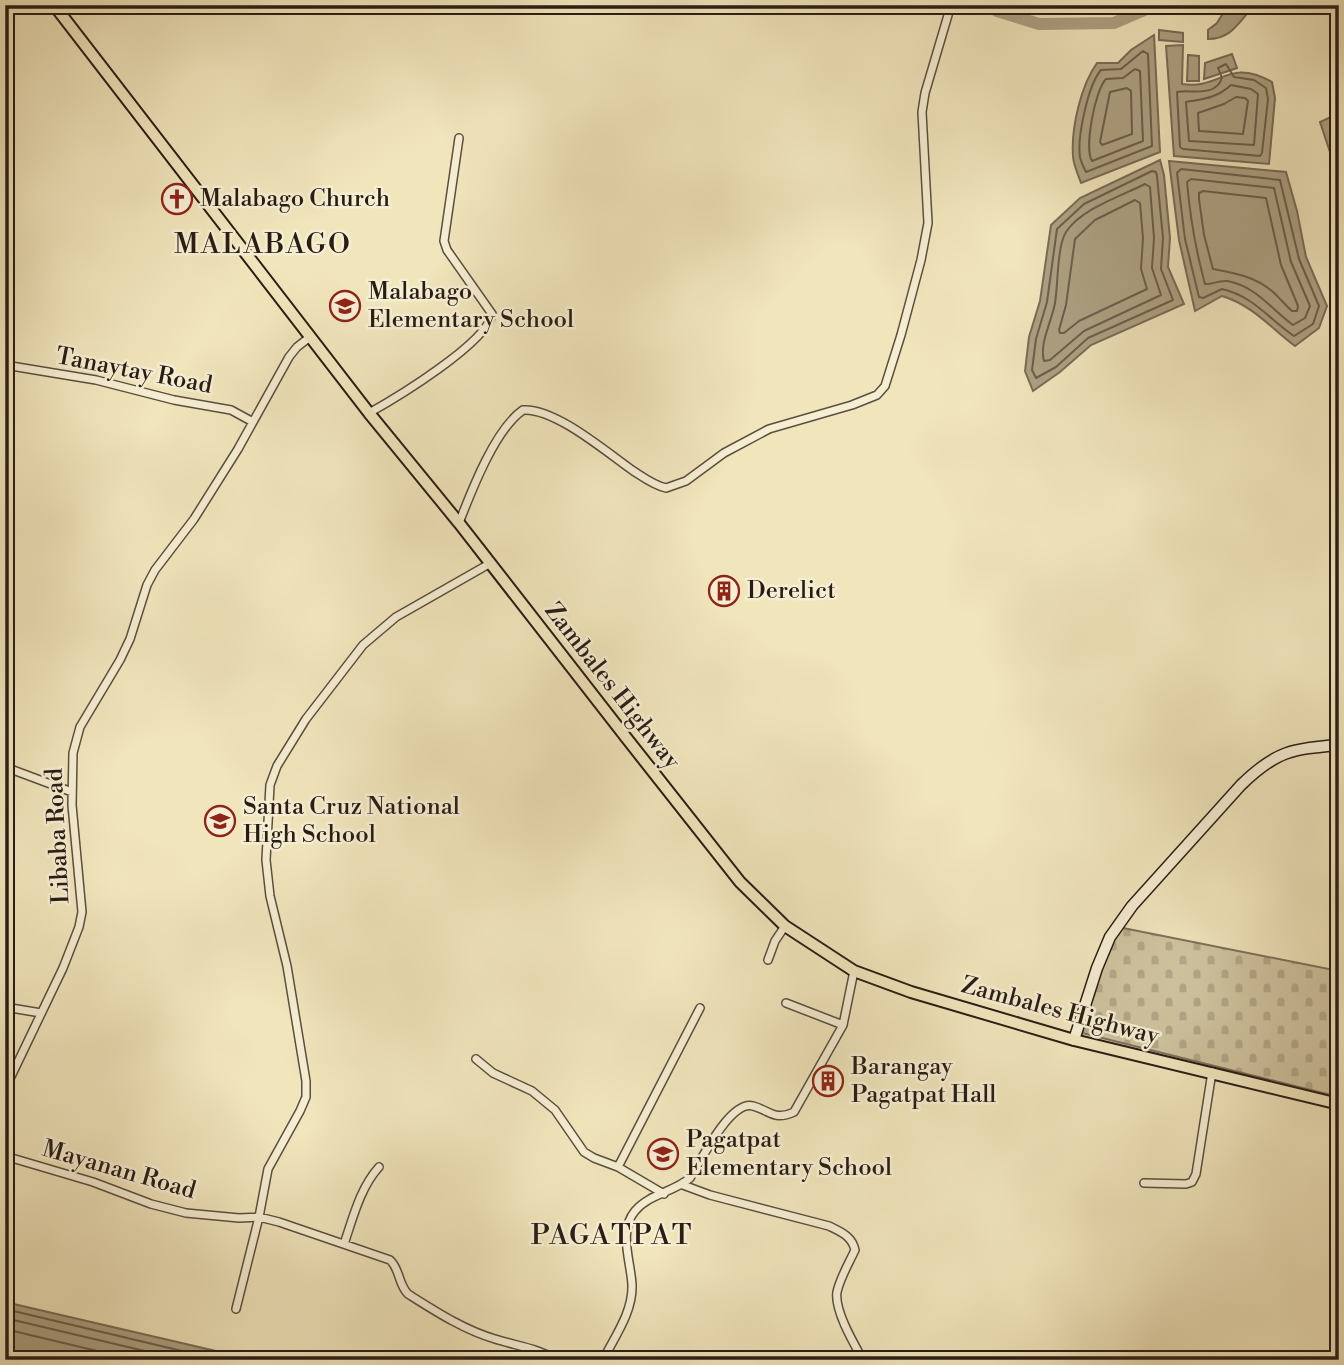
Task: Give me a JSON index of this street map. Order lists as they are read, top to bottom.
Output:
{
  "streets": {
    "main road": ["Zambales Highway"],
    "street": ["Tanaytay Road", "Libaba Road", "Mayanan Road"]
  },
  "crossings": [
    ["Tanaytay Road", "Libaba Road"],
    ["Zambales Highway", "Libaba Road"]
  ],
  "districts": ["MALABAGO", "PAGATPAT"],
  "places": {
    "church": ["Malabago Church"],
    "school or university": ["Malabago Elementary School", "Santa Cruz National High School", "Pagatpat Elementary School"],
    "building": ["Derelict", "Barangay Pagatpat Hall"]
  }
}
